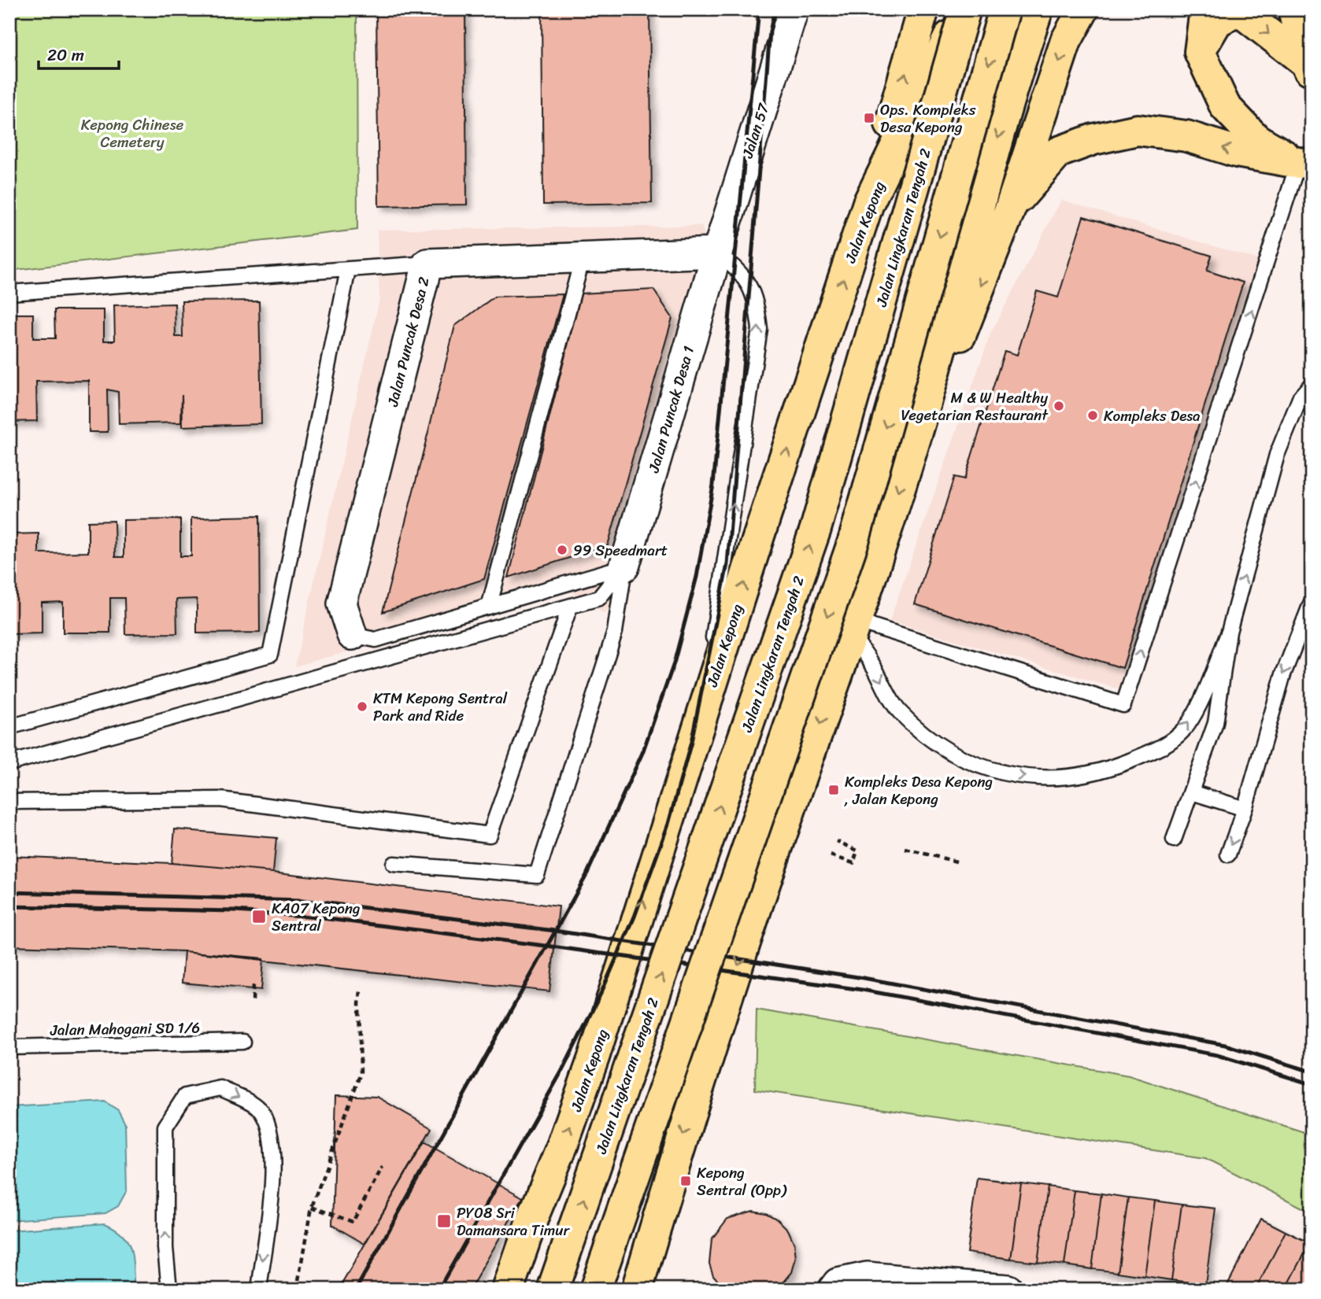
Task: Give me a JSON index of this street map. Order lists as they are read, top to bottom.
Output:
{
  "streets": {
    "main road": ["Jalan Kepong", "Jalan Lingkaran Tengah 2"],
    "street": ["Jalan 57", "Jalan Puncak Desa 2", "Jalan Puncak Desa 1"],
    "lane": ["Jalan Mahogani SD 1/6"]
  },
  "crossings": [
    ["Jalan 57", "Jalan Puncak Desa 2"],
    ["Jalan 57", "Jalan Puncak Desa 1"],
    ["Jalan Kepong", "Jalan Lingkaran Tengah 2"],
    ["Jalan Puncak Desa 2", "Jalan Puncak Desa 1"]
  ],
  "parks": ["Kepong Chinese Cemetery"],
  "places": {
    "transit": [
      "Ops. Kompleks Desa Kepong",
      "Kompleks Desa Kepong , Jalan Kepong",
      "KA07 Kepong Sentral",
      "Kepong Sentral (Opp)",
      "PY08 Sri Damansara Timur"
    ],
    "other": [
      "M & W Healthy Vegetarian Restaurant",
      "Kompleks Desa",
      "99 Speedmart",
      "KTM Kepong Sentral Park and Ride"
    ]
  },
  "scale_bar": "20 m"
}
